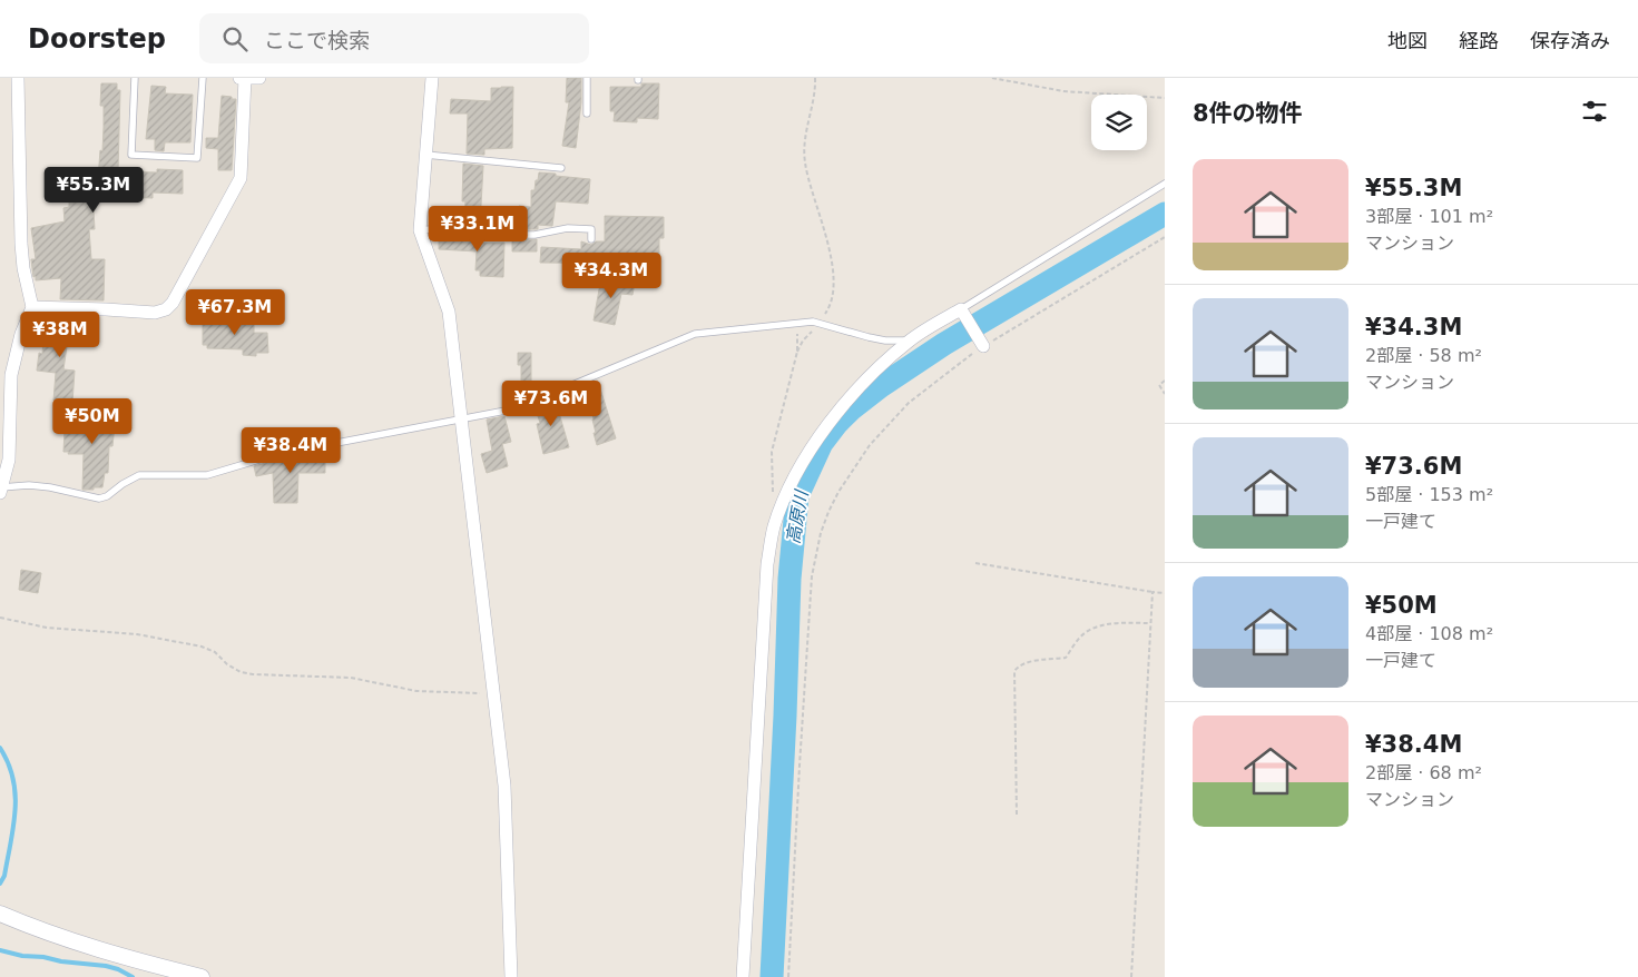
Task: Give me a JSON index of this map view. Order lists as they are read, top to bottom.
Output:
{
  "water": ["高原川"],
  "page": {
    "header": "Doorstep",
    "search": "ここで検索",
    "nav": ["地図", "経路", "保存済み"],
    "heading": "8件の物件",
    "list": [
      {
        "name": "¥55.3M",
        "note": "3部屋 · 101 m² · マンション"
      },
      {
        "name": "¥34.3M",
        "note": "2部屋 · 58 m² · マンション"
      },
      {
        "name": "¥73.6M",
        "note": "5部屋 · 153 m² · 一戸建て"
      },
      {
        "name": "¥50M",
        "note": "4部屋 · 108 m² · 一戸建て"
      },
      {
        "name": "¥38.4M",
        "note": "2部屋 · 68 m² · マンション"
      }
    ],
    "price": [
      "¥55.3M",
      "¥33.1M",
      "¥34.3M",
      "¥67.3M",
      "¥38M",
      "¥73.6M",
      "¥50M",
      "¥38.4M"
    ]
  }
}
